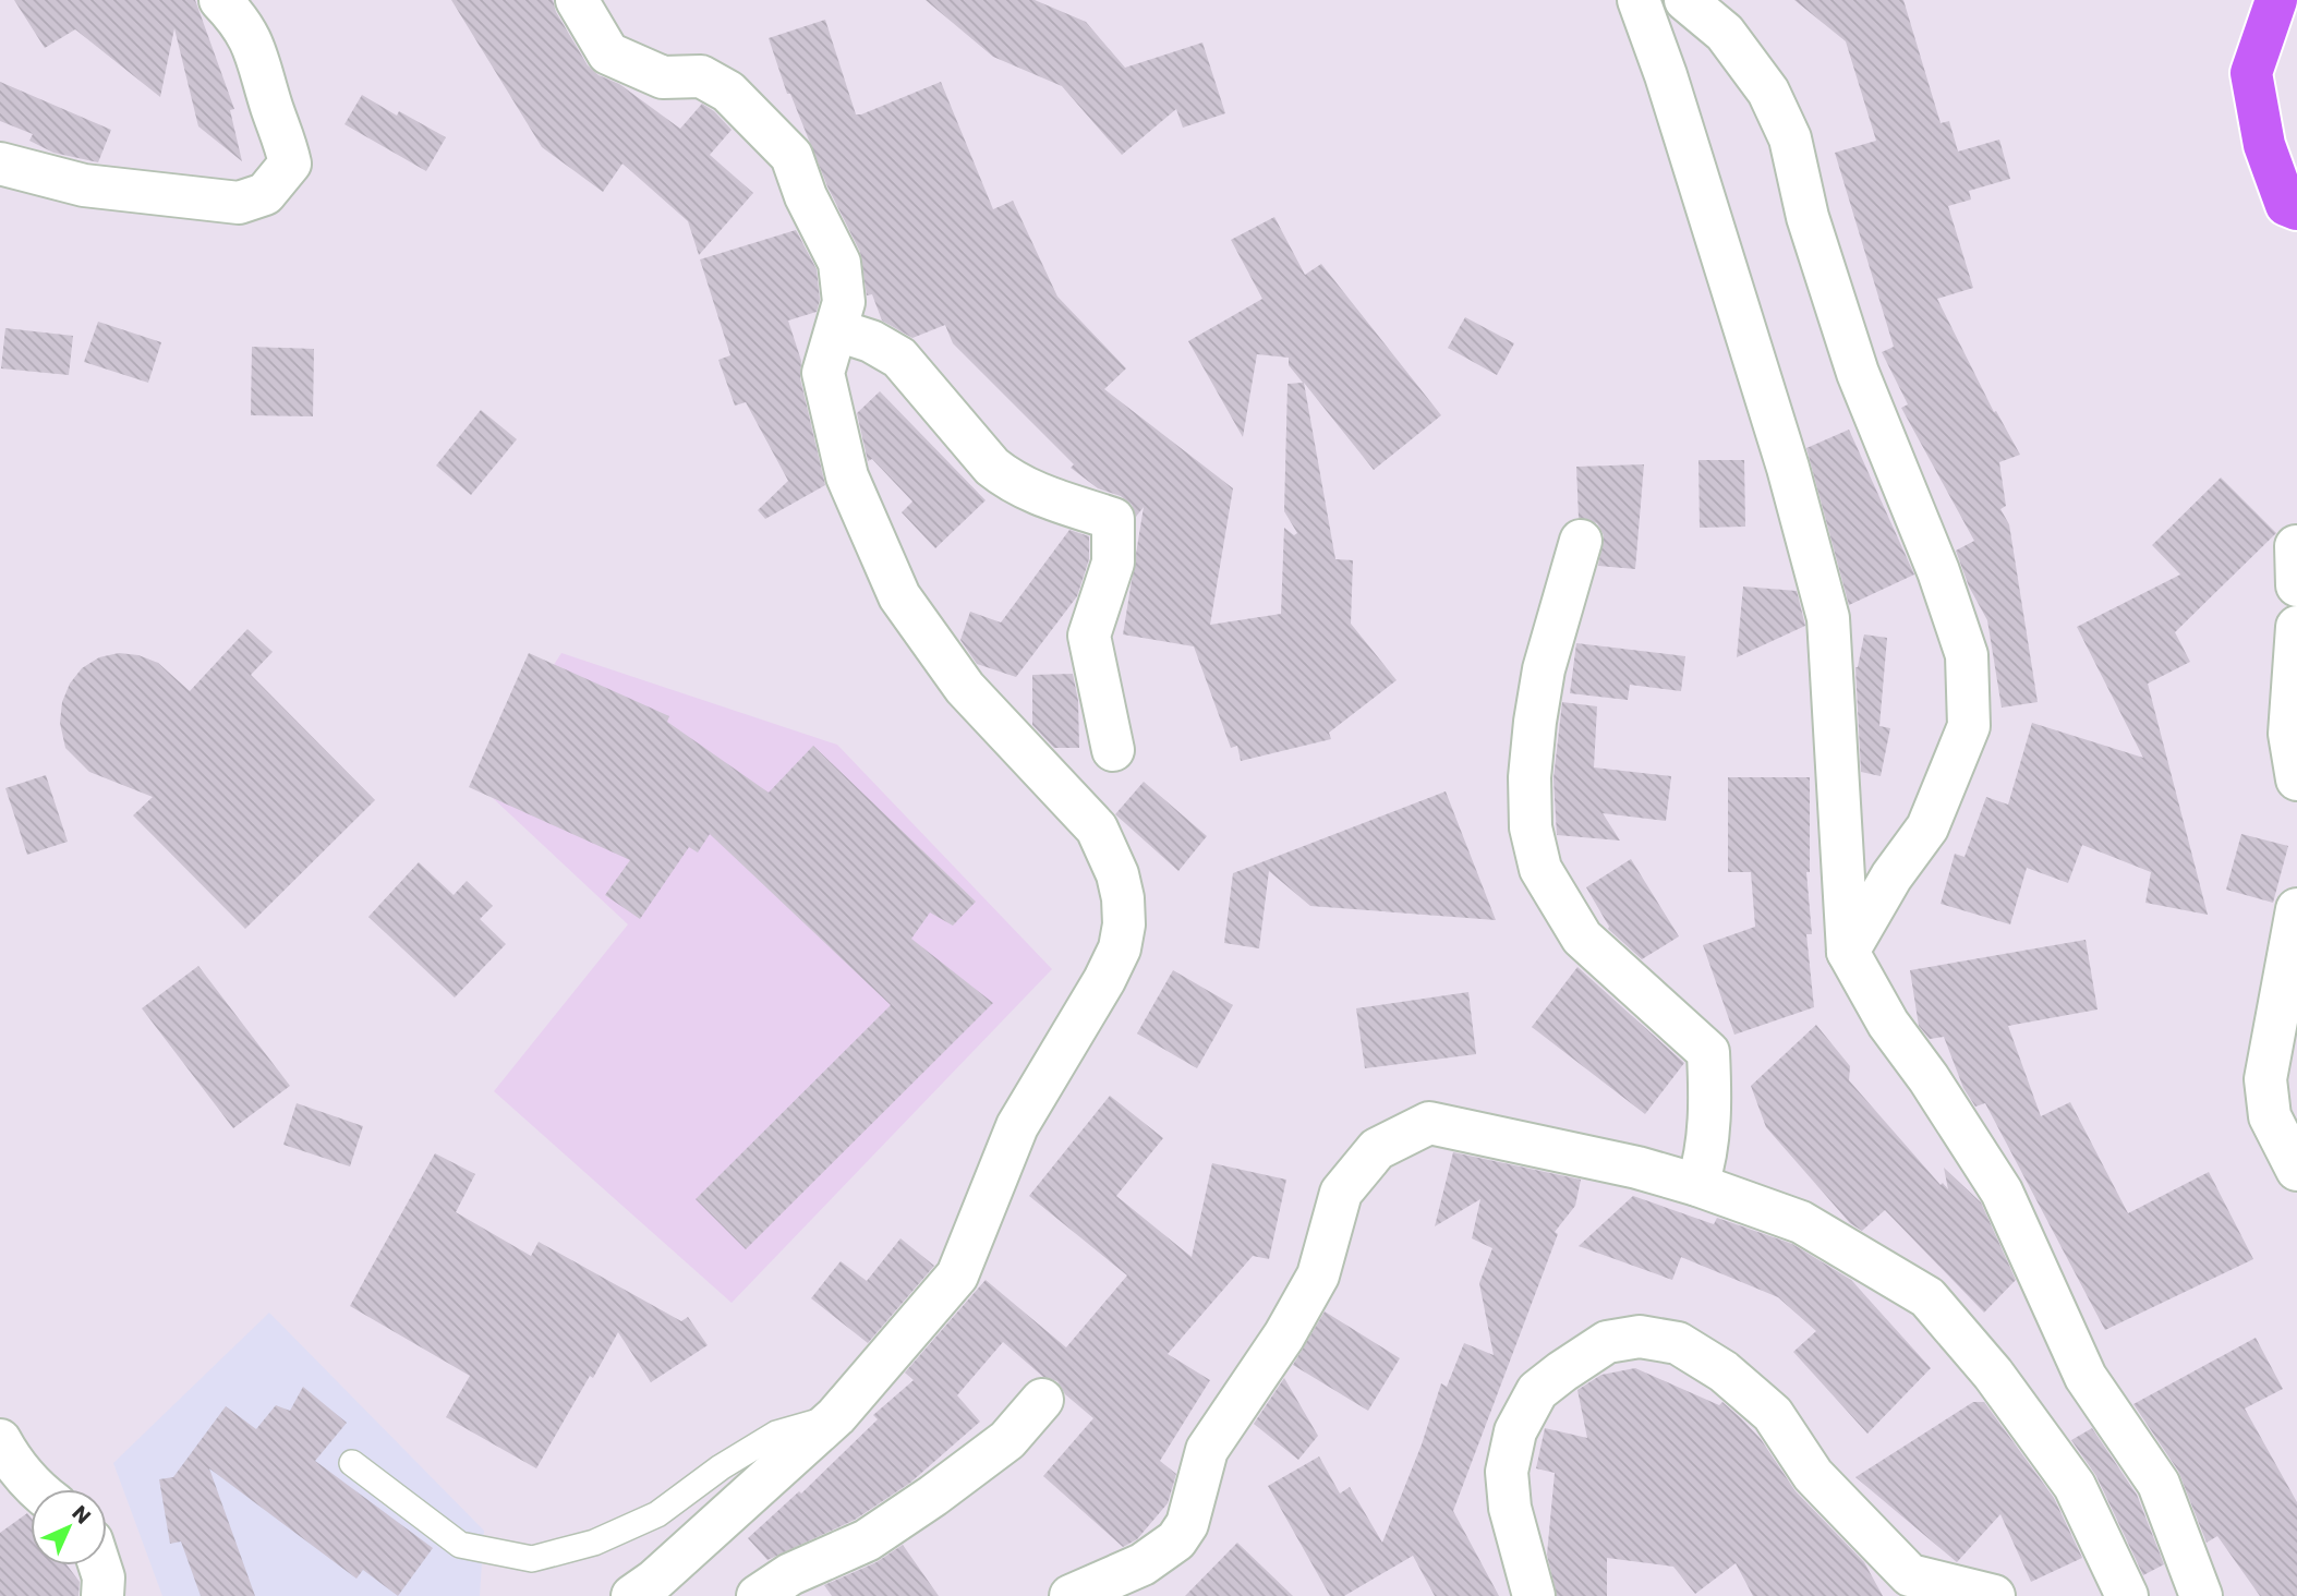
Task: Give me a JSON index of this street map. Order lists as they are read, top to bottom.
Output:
{
  "north": "top right"
}
